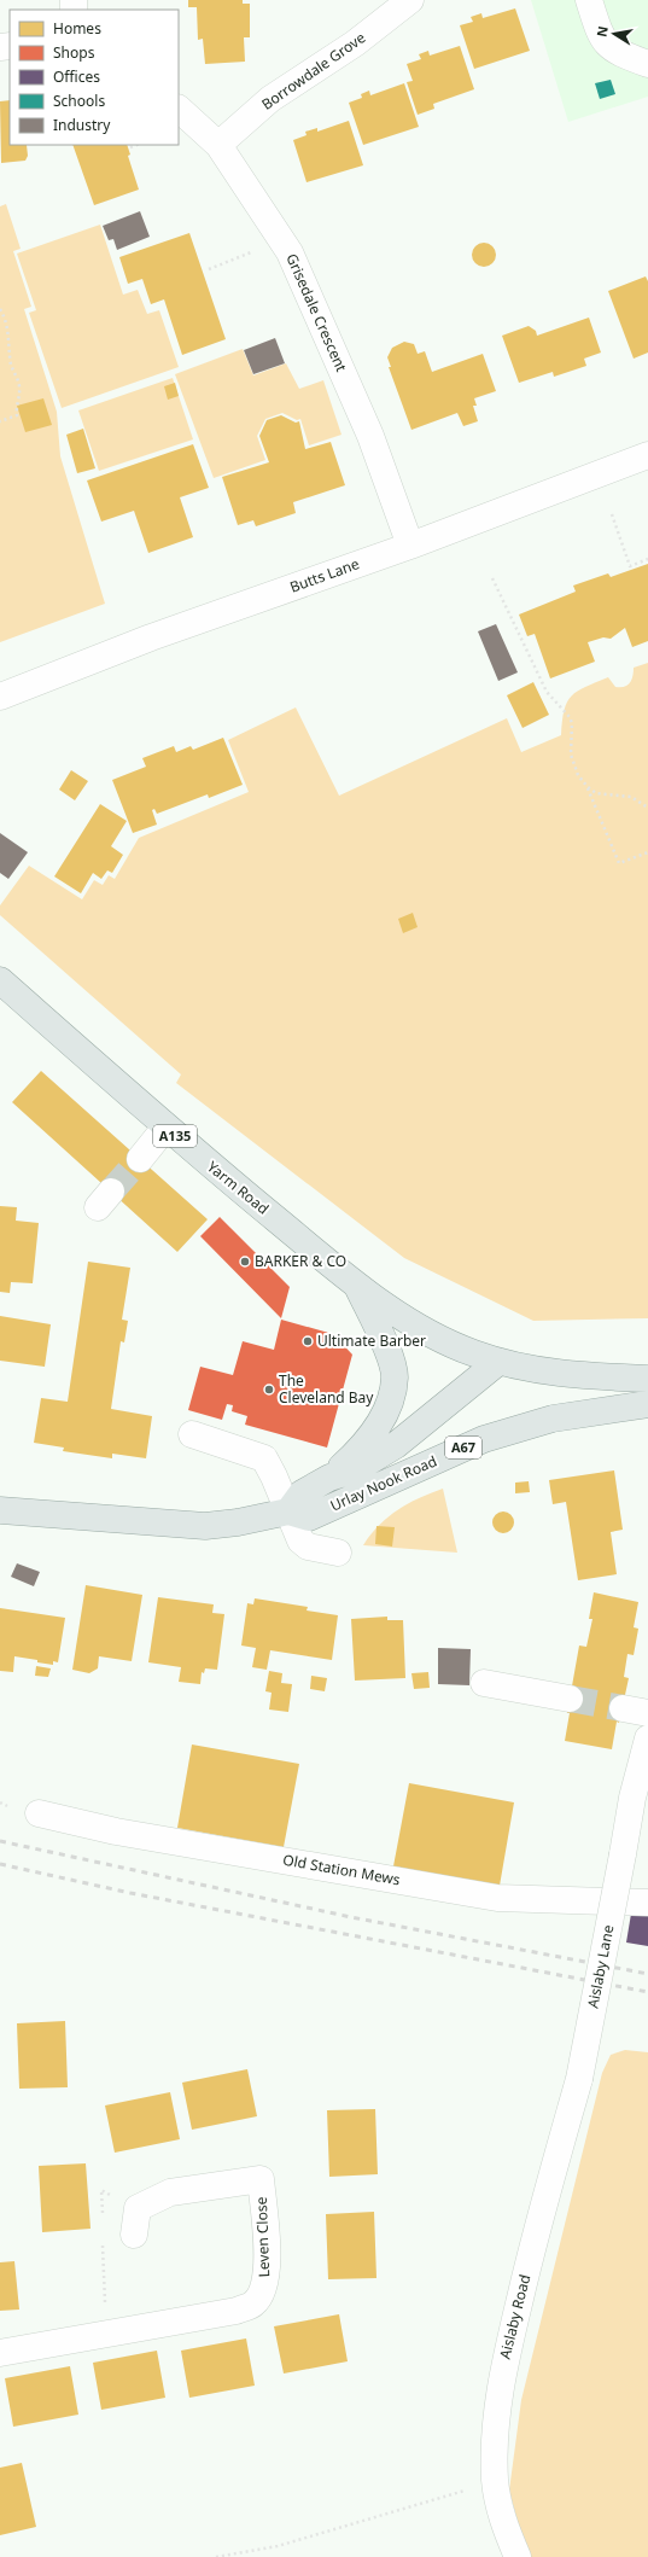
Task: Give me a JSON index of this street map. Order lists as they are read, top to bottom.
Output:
{
  "streets": {
    "main road": [
      "A135",
      "Yarm Road",
      "A67",
      "Urlay Nook Road"
    ],
    "street": [
      "Borrowdale Grove",
      "Grisedale Crescent",
      "Butts Lane",
      "Old Station Mews",
      "Aislaby Lane",
      "Leven Close",
      "Aislaby Road"
    ]
  },
  "crossings": [
    ["Borrowdale Grove", "Grisedale Crescent"],
    ["Grisedale Crescent", "Butts Lane"],
    ["Yarm Road", "Urlay Nook Road"],
    ["Aislaby Lane", "Aislaby Road"]
  ],
  "places": ["BARKER & CO", "Ultimate Barber", "The Cleveland Bay"],
  "legend": [
    "Homes",
    "Shops",
    "Offices",
    "Schools",
    "Industry"
  ],
  "north": "left"
}
